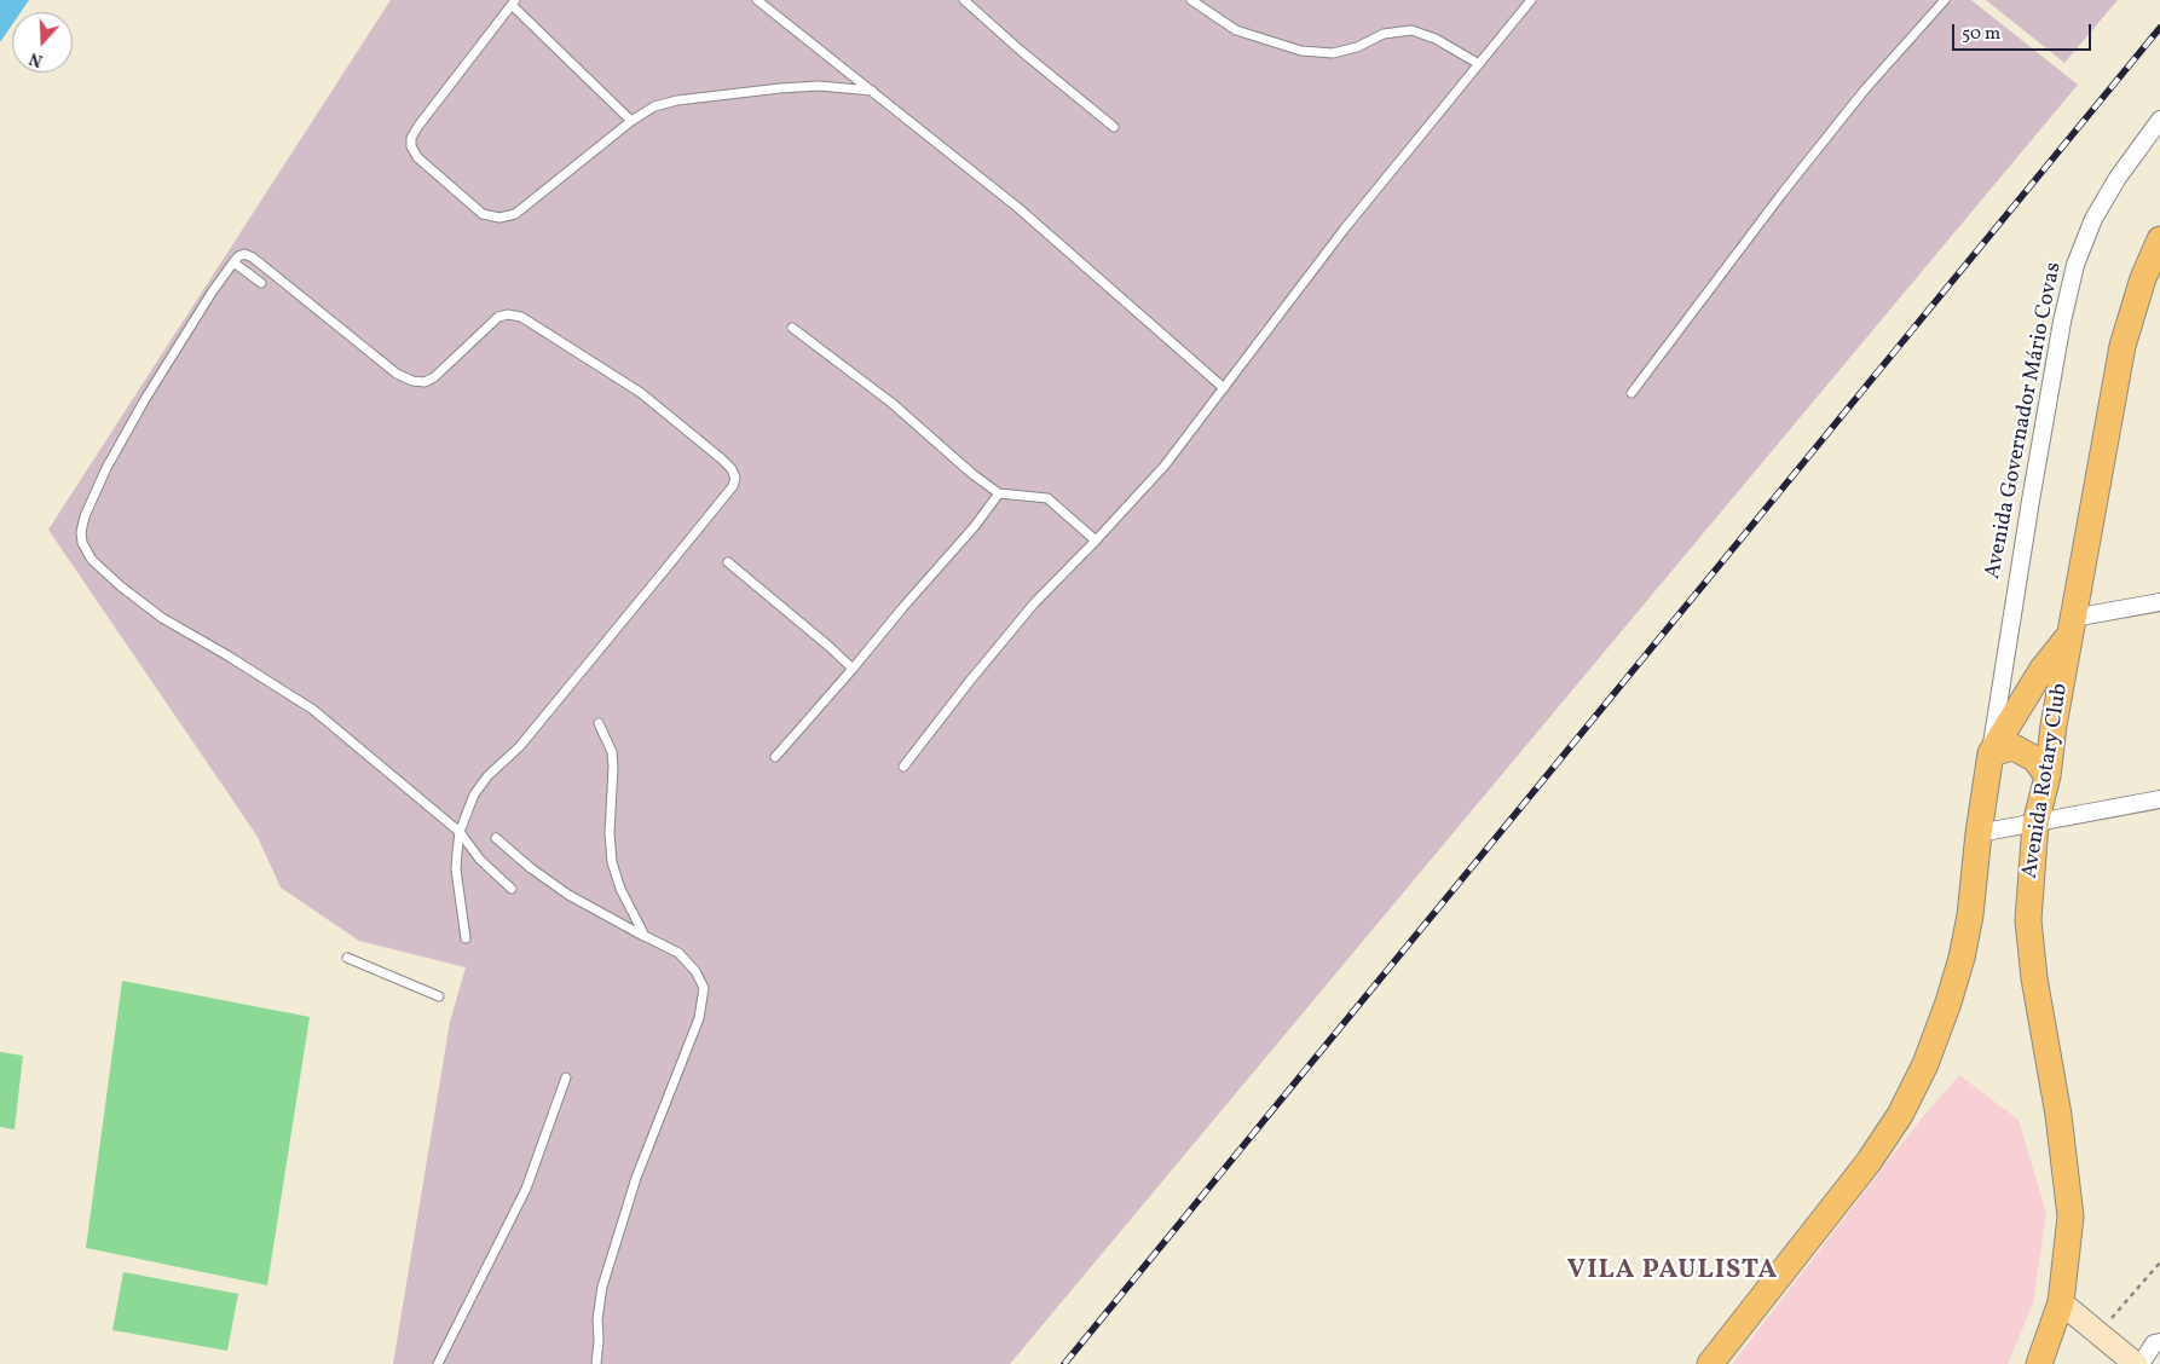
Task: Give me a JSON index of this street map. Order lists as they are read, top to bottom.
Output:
{
  "streets": {
    "main road": ["Avenida Rotary Club"],
    "street": ["Avenida Governador Mário Covas"]
  },
  "districts": ["VILA PAULISTA"],
  "scale_bar": "50 m",
  "north": "bottom"
}
